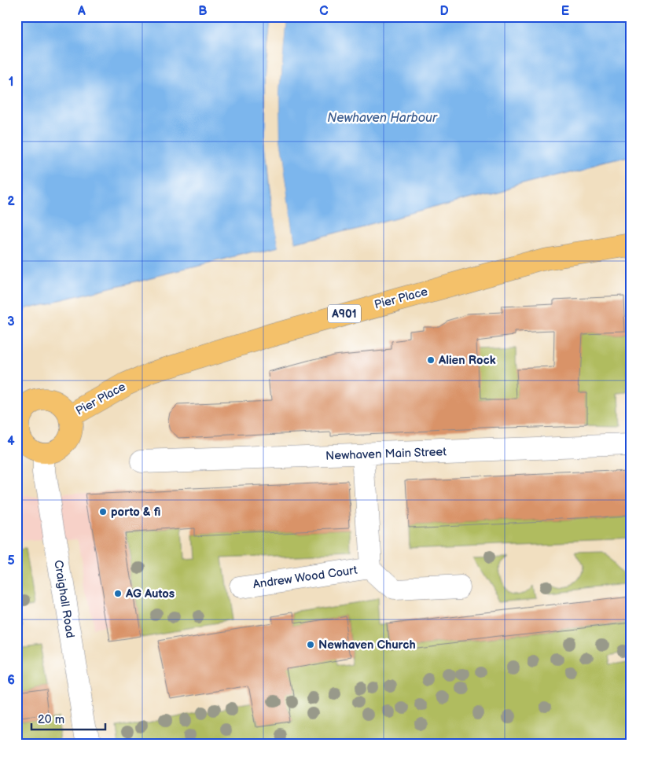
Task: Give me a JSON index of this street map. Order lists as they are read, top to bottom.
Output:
{
  "streets": {
    "main road": ["Pier Place", "A901"],
    "street": ["Newhaven Main Street", "Andrew Wood Court", "Craighall Road"]
  },
  "crossings": [
    ["Pier Place", "Craighall Road"],
    ["Newhaven Main Street", "Andrew Wood Court"]
  ],
  "water": ["Newhaven Harbour"],
  "places": [
    "Alien Rock",
    "porto & fi",
    "AG Autos",
    "Newhaven Church"
  ],
  "scale_bar": "20 m",
  "grid": {
    "columns": [
      "A",
      "B",
      "C",
      "D",
      "E"
    ],
    "rows": [
      "1",
      "2",
      "3",
      "4",
      "5",
      "6"
    ]
  }
}
